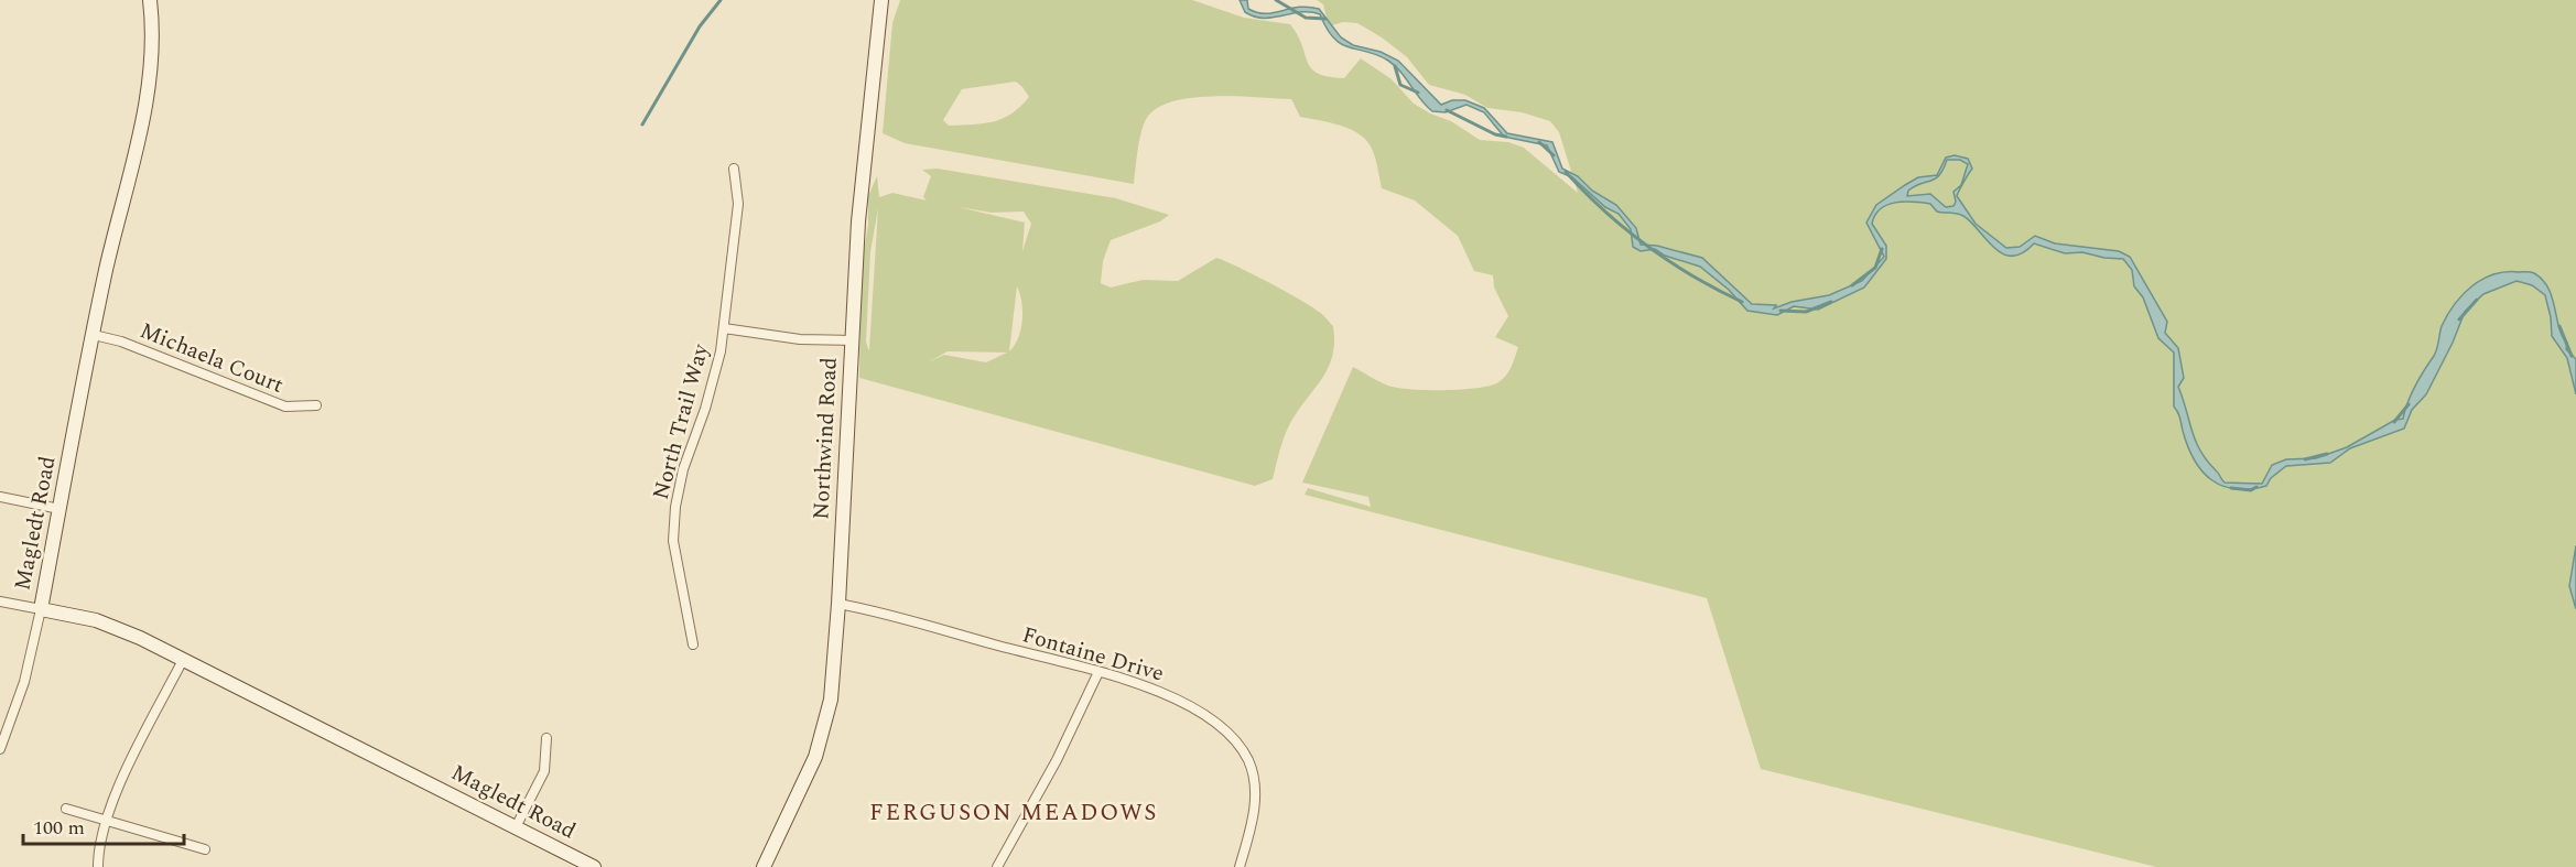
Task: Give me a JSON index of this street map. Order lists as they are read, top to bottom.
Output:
{
  "streets": {
    "street": [
      "Michaela Court",
      "North Trail Way",
      "Northwind Road",
      "Magledt Road",
      "Fontaine Drive"
    ]
  },
  "crossings": [
    ["Michaela Court", "Magledt Road"],
    ["Northwind Road", "Fontaine Drive"]
  ],
  "districts": ["FERGUSON MEADOWS"],
  "scale_bar": "100 m"
}
